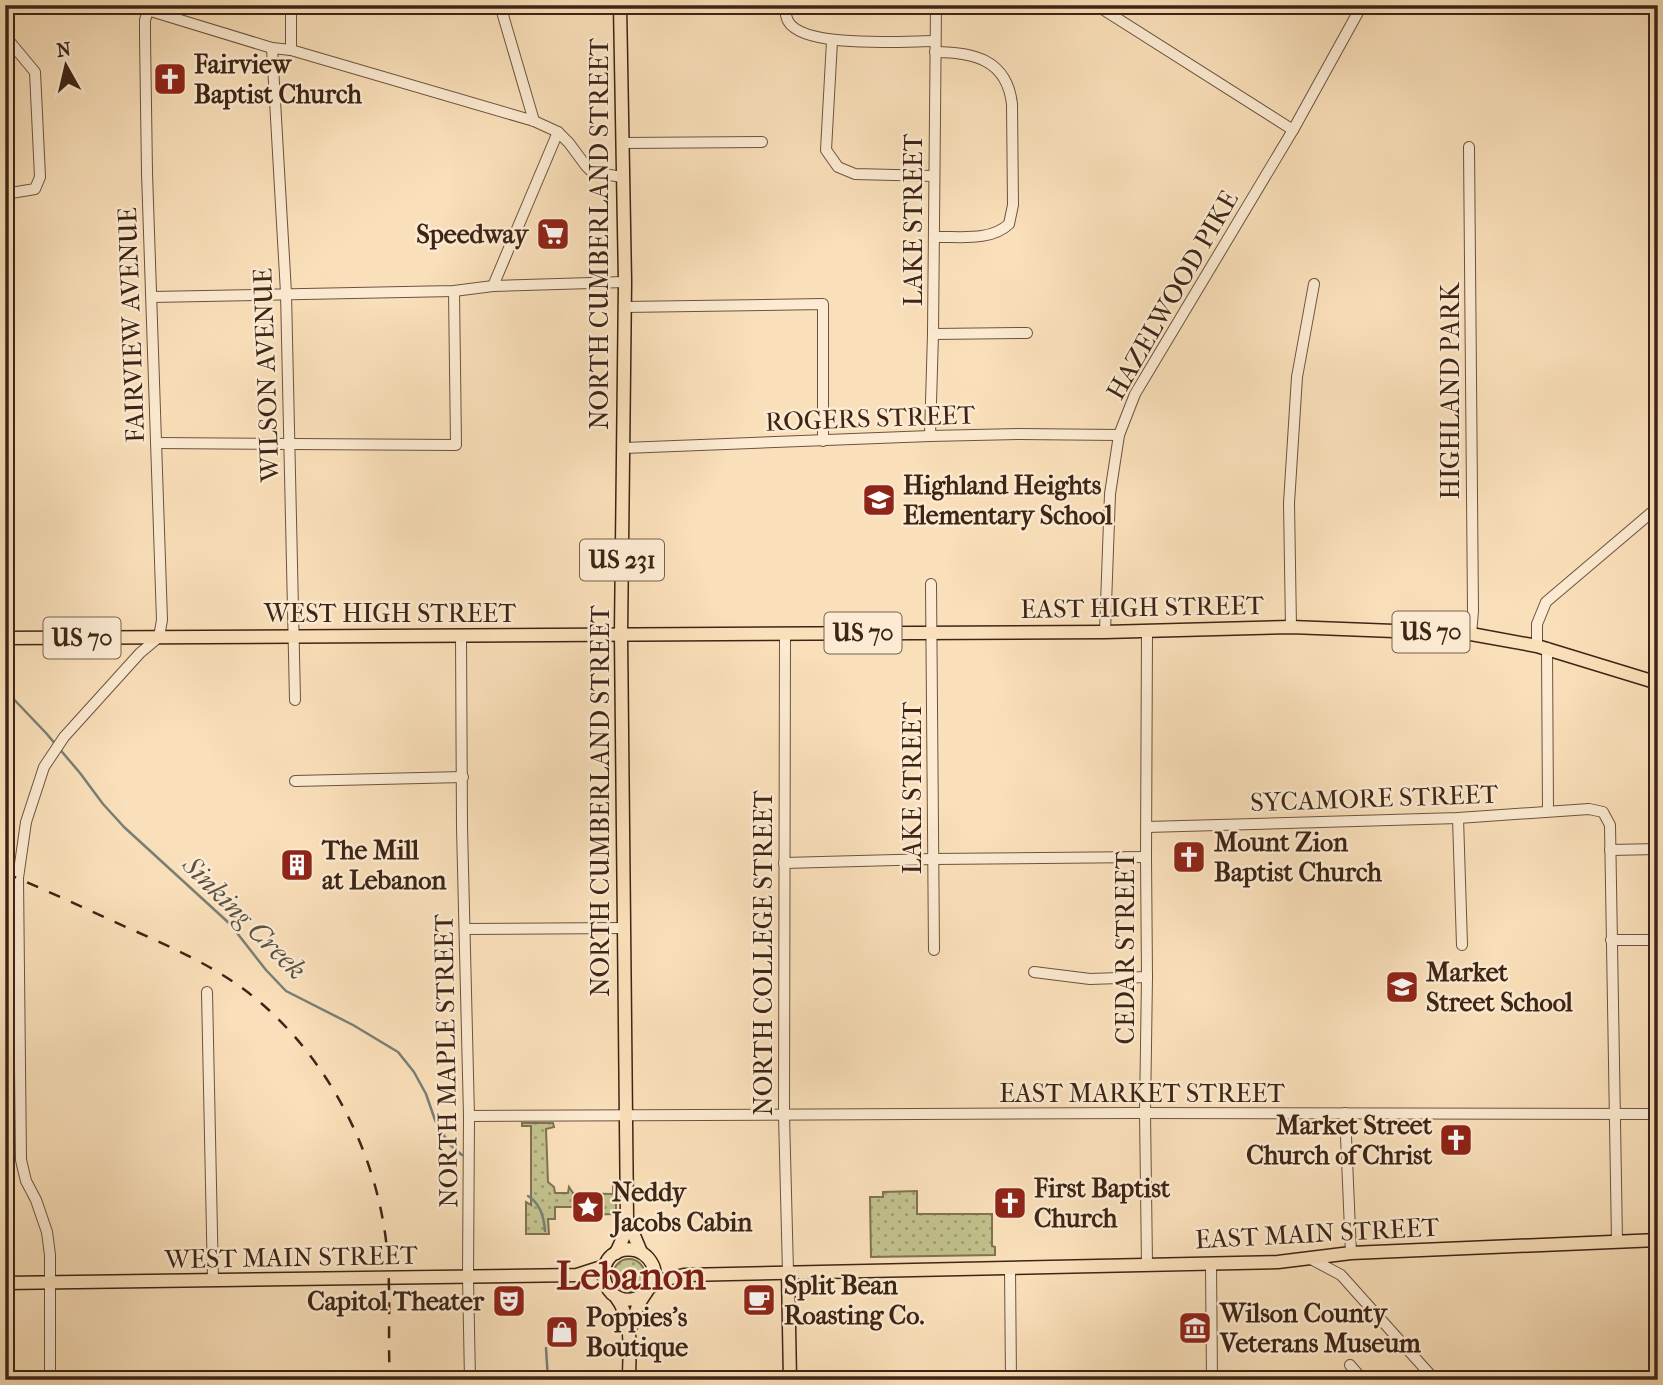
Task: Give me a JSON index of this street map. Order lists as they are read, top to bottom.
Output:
{
  "streets": {
    "main road": [
      "NORTH CUMBERLAND STREET",
      "US 231",
      "EAST HIGH STREET",
      "WEST HIGH STREET",
      "US 70",
      "EAST MAIN STREET",
      "WEST MAIN STREET"
    ],
    "street": [
      "LAKE STREET",
      "HAZELWOOD PIKE",
      "FAIRVIEW AVENUE",
      "WILSON AVENUE",
      "HIGHLAND PARK",
      "ROGERS STREET",
      "SYCAMORE STREET",
      "CEDAR STREET",
      "NORTH COLLEGE STREET",
      "NORTH MAPLE STREET",
      "EAST MARKET STREET"
    ]
  },
  "crossings": [
    ["LAKE STREET", "ROGERS STREET"],
    ["LAKE STREET", "EAST HIGH STREET"],
    ["NORTH CUMBERLAND STREET", "ROGERS STREET"],
    ["NORTH CUMBERLAND STREET", "US 231"],
    ["NORTH CUMBERLAND STREET", "EAST HIGH STREET"],
    ["NORTH CUMBERLAND STREET", "WEST HIGH STREET"],
    ["NORTH CUMBERLAND STREET", "EAST MARKET STREET"],
    ["NORTH CUMBERLAND STREET", "EAST MAIN STREET"],
    ["NORTH CUMBERLAND STREET", "WEST MAIN STREET"],
    ["HAZELWOOD PIKE", "ROGERS STREET"],
    ["HAZELWOOD PIKE", "EAST HIGH STREET"],
    ["FAIRVIEW AVENUE", "WEST HIGH STREET"],
    ["FAIRVIEW AVENUE", "US 70"],
    ["WILSON AVENUE", "WEST HIGH STREET"],
    ["HIGHLAND PARK", "EAST HIGH STREET"],
    ["US 231", "EAST MAIN STREET"],
    ["US 231", "WEST MAIN STREET"],
    ["EAST HIGH STREET", "WEST HIGH STREET"],
    ["EAST HIGH STREET", "CEDAR STREET"],
    ["EAST HIGH STREET", "NORTH COLLEGE STREET"],
    ["WEST HIGH STREET", "US 70"],
    ["WEST HIGH STREET", "NORTH MAPLE STREET"],
    ["SYCAMORE STREET", "CEDAR STREET"],
    ["CEDAR STREET", "EAST MARKET STREET"],
    ["CEDAR STREET", "EAST MAIN STREET"],
    ["NORTH COLLEGE STREET", "EAST MARKET STREET"],
    ["NORTH COLLEGE STREET", "EAST MAIN STREET"],
    ["NORTH MAPLE STREET", "EAST MARKET STREET"],
    ["NORTH MAPLE STREET", "WEST MAIN STREET"],
    ["EAST MAIN STREET", "WEST MAIN STREET"]
  ],
  "districts": ["Lebanon"],
  "water": ["Sinking Creek"],
  "places": {
    "church": [
      "Fairview Baptist Church",
      "Mount Zion Baptist Church",
      "Market Street Church of Christ",
      "First Baptist Church"
    ],
    "supermarket": ["Speedway"],
    "school or university": ["Highland Heights Elementary School", "Market Street School"],
    "building": ["The Mill at Lebanon"],
    "place": ["Neddy Jacobs Cabin"],
    "cafe": ["Split Bean Roasting Co."],
    "theatre": ["Capitol Theater"],
    "museum": ["Wilson County Veterans Museum"],
    "shop": ["Poppies's Boutique"]
  },
  "north": "top"
}
